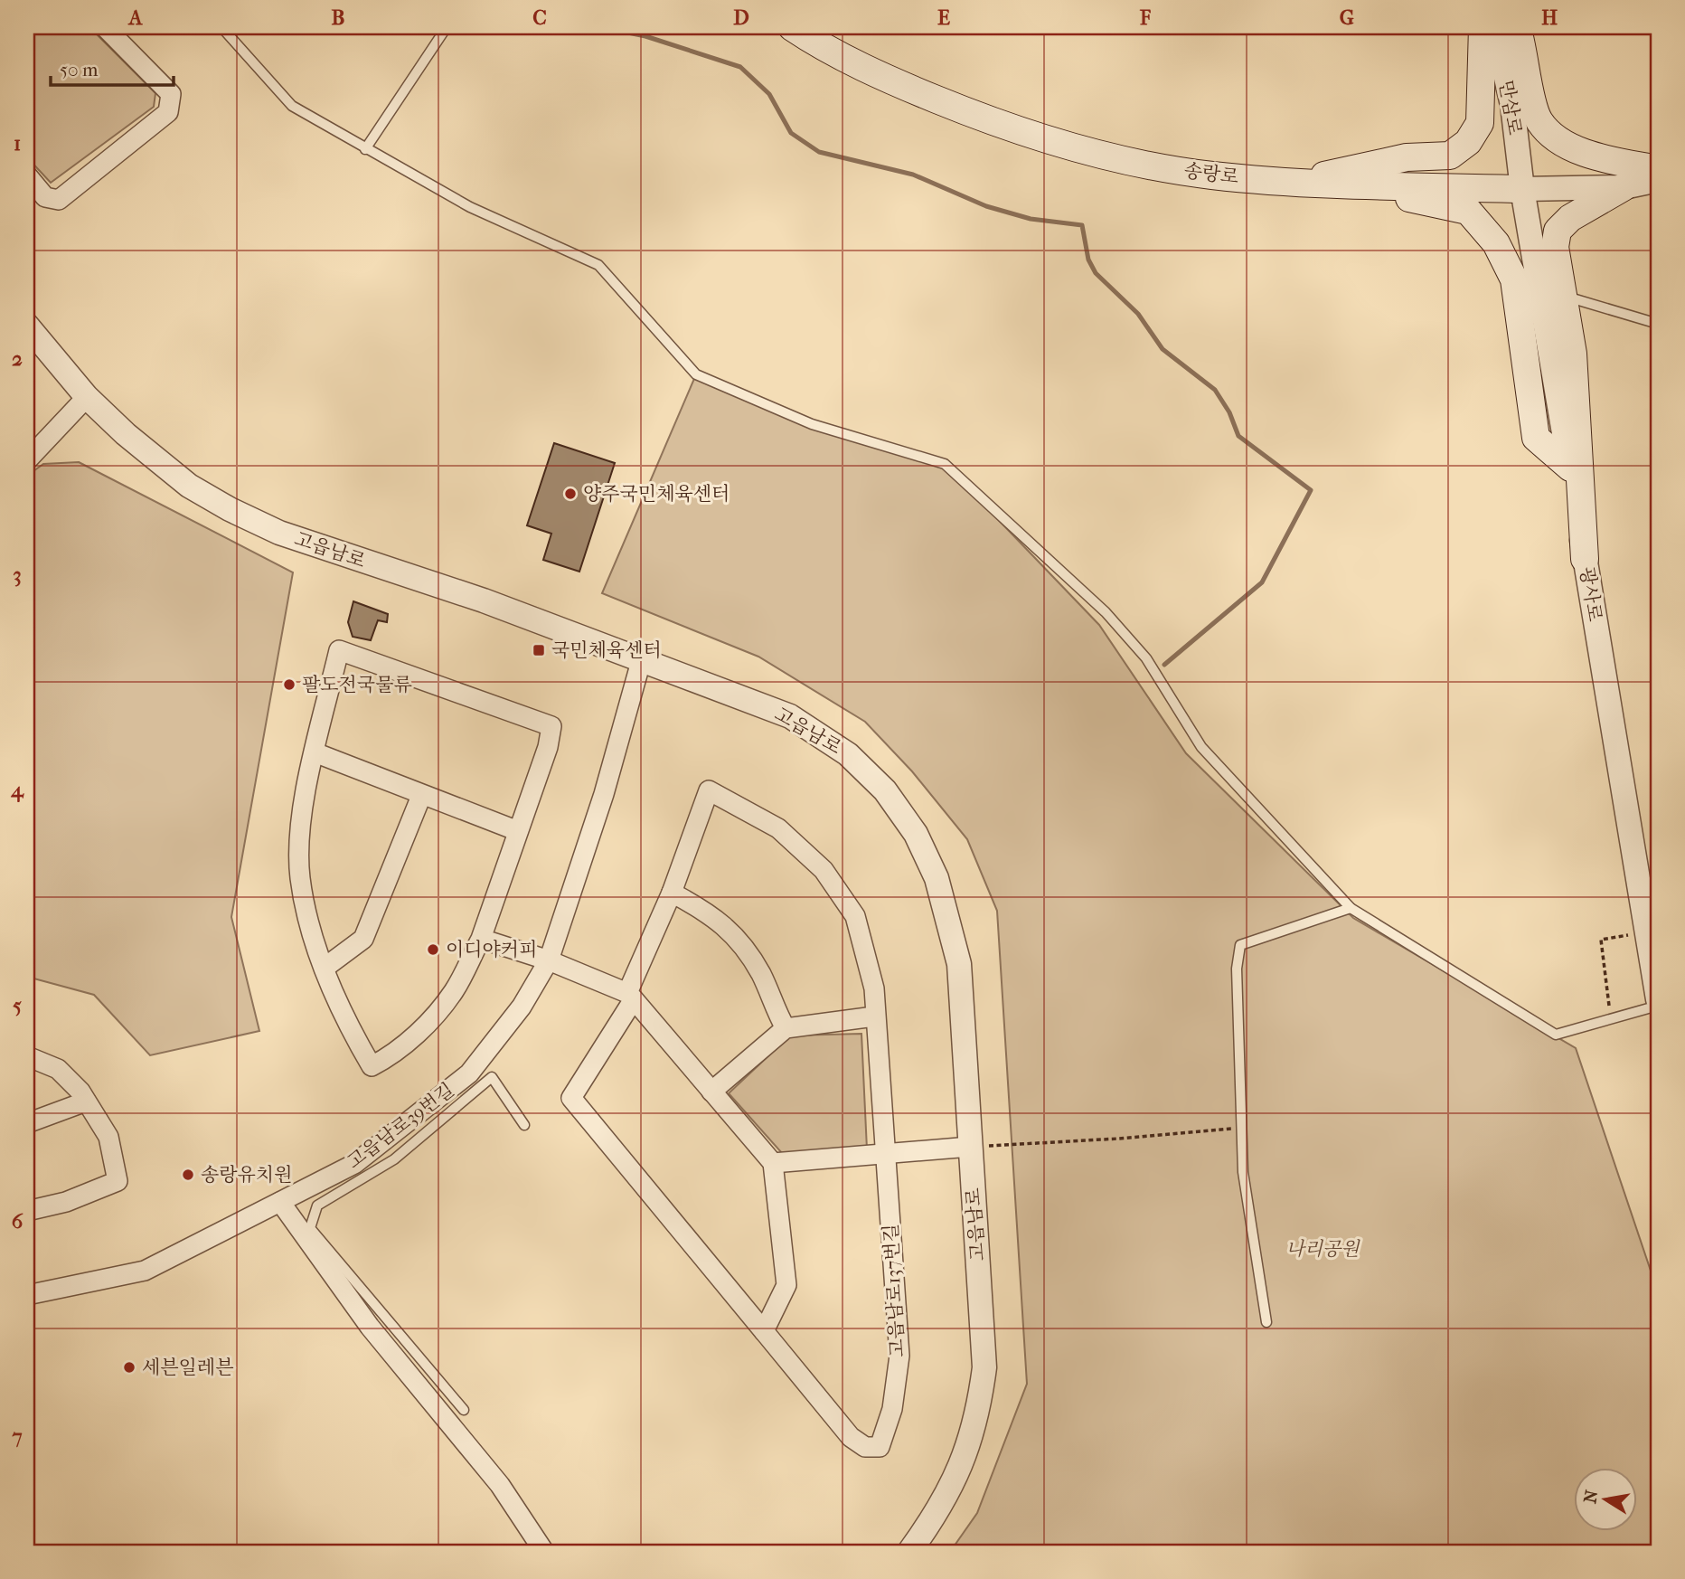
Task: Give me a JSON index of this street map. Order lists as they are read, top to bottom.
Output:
{
  "streets": {
    "main road": ["송랑로"],
    "street": [
      "만삼로",
      "고읍남로",
      "광사로",
      "고읍남로39번길",
      "고읍남로137번길"
    ]
  },
  "crossings": [
    ["만삼로", "송랑로"],
    ["만삼로", "광사로"],
    ["송랑로", "광사로"],
    ["고읍남로", "고읍남로39번길"]
  ],
  "parks": ["나리공원"],
  "places": {
    "other": [
      "양주국민체육센터",
      "팔도전국물류",
      "이디야커피",
      "송랑유치원",
      "세븐일레븐"
    ],
    "transit": ["국민체육센터"]
  },
  "scale_bar": "50 m",
  "north": "left",
  "grid": {
    "columns": [
      "A",
      "B",
      "C",
      "D",
      "E",
      "F",
      "G",
      "H"
    ],
    "rows": [
      "1",
      "2",
      "3",
      "4",
      "5",
      "6",
      "7"
    ]
  }
}
